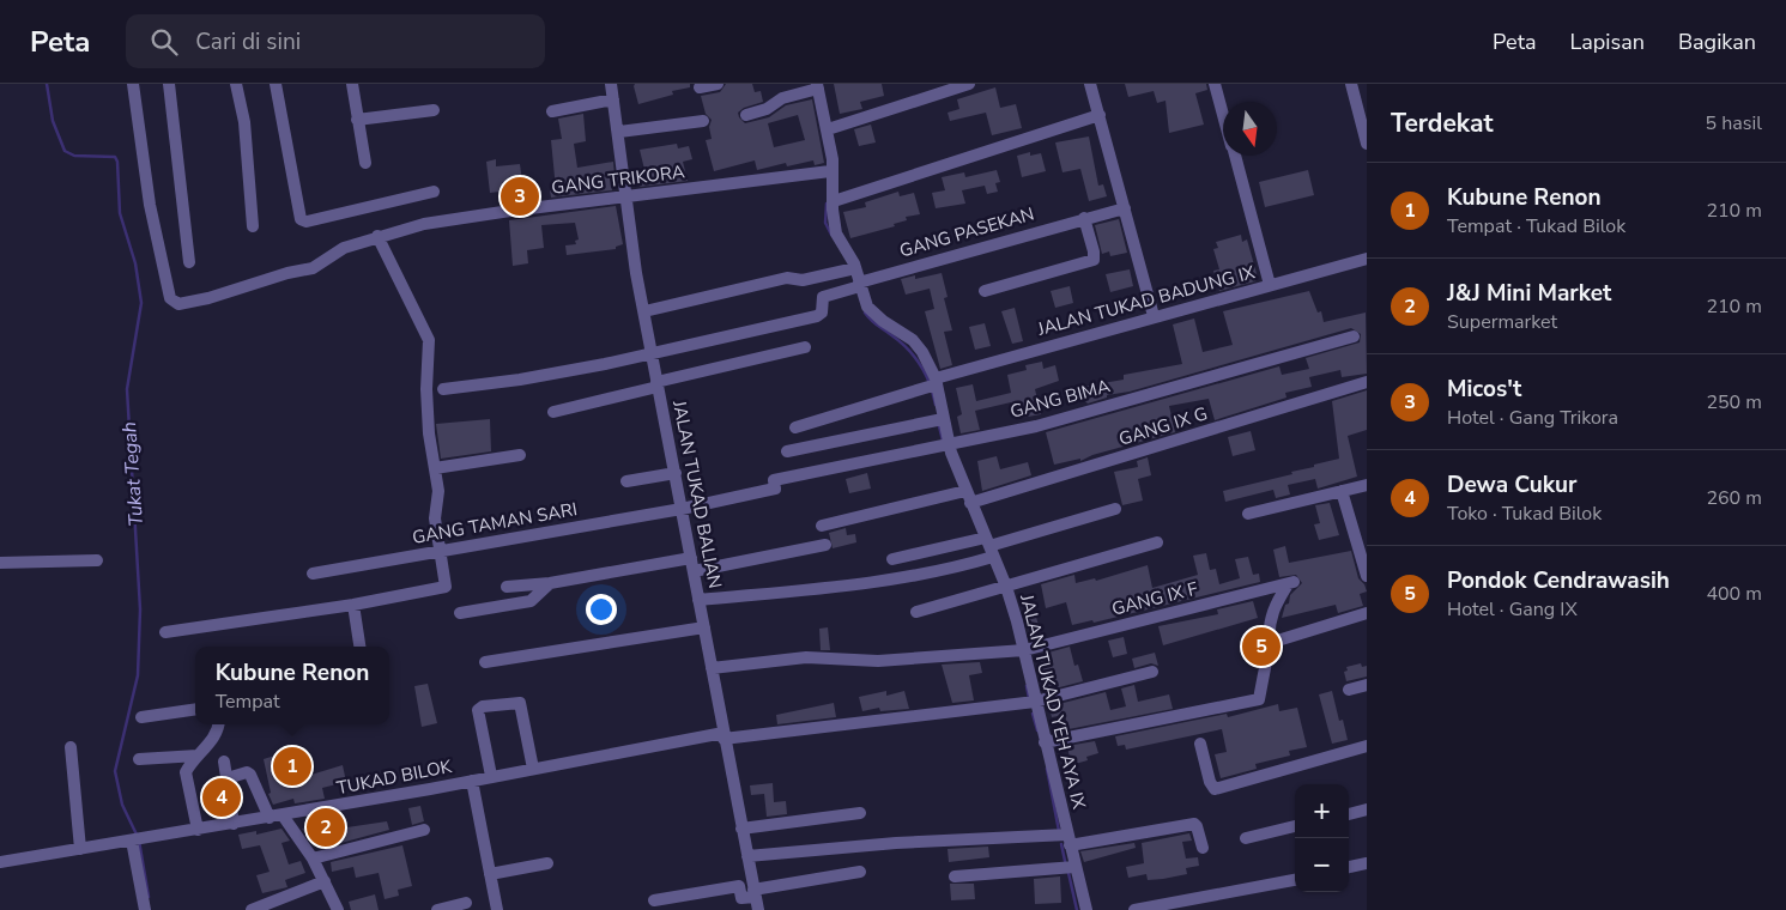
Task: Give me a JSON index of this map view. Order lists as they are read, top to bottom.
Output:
{
  "streets": {
    "street": [
      "GANG TRIKORA",
      "GANG PASEKAN",
      "JALAN TUKAD BADUNG IX",
      "GANG BIMA",
      "GANG IX G",
      "JALAN TUKAD BALIAN",
      "GANG TAMAN SARI",
      "GANG IX F",
      "JALAN TUKAD YEH AYA IX",
      "TUKAD BILOK"
    ]
  },
  "crossings": [
    ["GANG TRIKORA", "JALAN TUKAD BALIAN"],
    ["GANG TRIKORA", "JALAN TUKAD YEH AYA IX"],
    ["GANG PASEKAN", "JALAN TUKAD BALIAN"],
    ["GANG PASEKAN", "JALAN TUKAD YEH AYA IX"],
    ["JALAN TUKAD BADUNG IX", "JALAN TUKAD YEH AYA IX"],
    ["GANG BIMA", "GANG TAMAN SARI"],
    ["GANG BIMA", "JALAN TUKAD YEH AYA IX"],
    ["GANG IX G", "JALAN TUKAD YEH AYA IX"],
    ["JALAN TUKAD BALIAN", "GANG TAMAN SARI"],
    ["JALAN TUKAD BALIAN", "GANG IX F"],
    ["JALAN TUKAD BALIAN", "TUKAD BILOK"],
    ["GANG IX F", "JALAN TUKAD YEH AYA IX"],
    ["JALAN TUKAD YEH AYA IX", "TUKAD BILOK"]
  ],
  "water": ["Tukat Tegah"],
  "north": "bottom",
  "page": {
    "header": "Peta",
    "search": "Cari di sini",
    "nav": ["Peta", "Lapisan", "Bagikan"],
    "heading": ["Terdekat", "5 hasil"],
    "list": [
      {
        "mark": "1",
        "name": "Kubune Renon",
        "note": "Tempat · Tukad Bilok",
        "value": "210 m"
      },
      {
        "mark": "2",
        "name": "J&J Mini Market",
        "note": "Supermarket",
        "value": "210 m"
      },
      {
        "mark": "3",
        "name": "Micos't",
        "note": "Hotel · Gang Trikora",
        "value": "250 m"
      },
      {
        "mark": "4",
        "name": "Dewa Cukur",
        "note": "Toko · Tukad Bilok",
        "value": "260 m"
      },
      {
        "mark": "5",
        "name": "Pondok Cendrawasih",
        "note": "Hotel · Gang IX",
        "value": "400 m"
      }
    ],
    "pins": [
      "3",
      "5",
      "1",
      "4",
      "2"
    ],
    "popup": ["Kubune Renon", "Tempat"],
    "map_buttons": ["+", "−"]
  }
}
